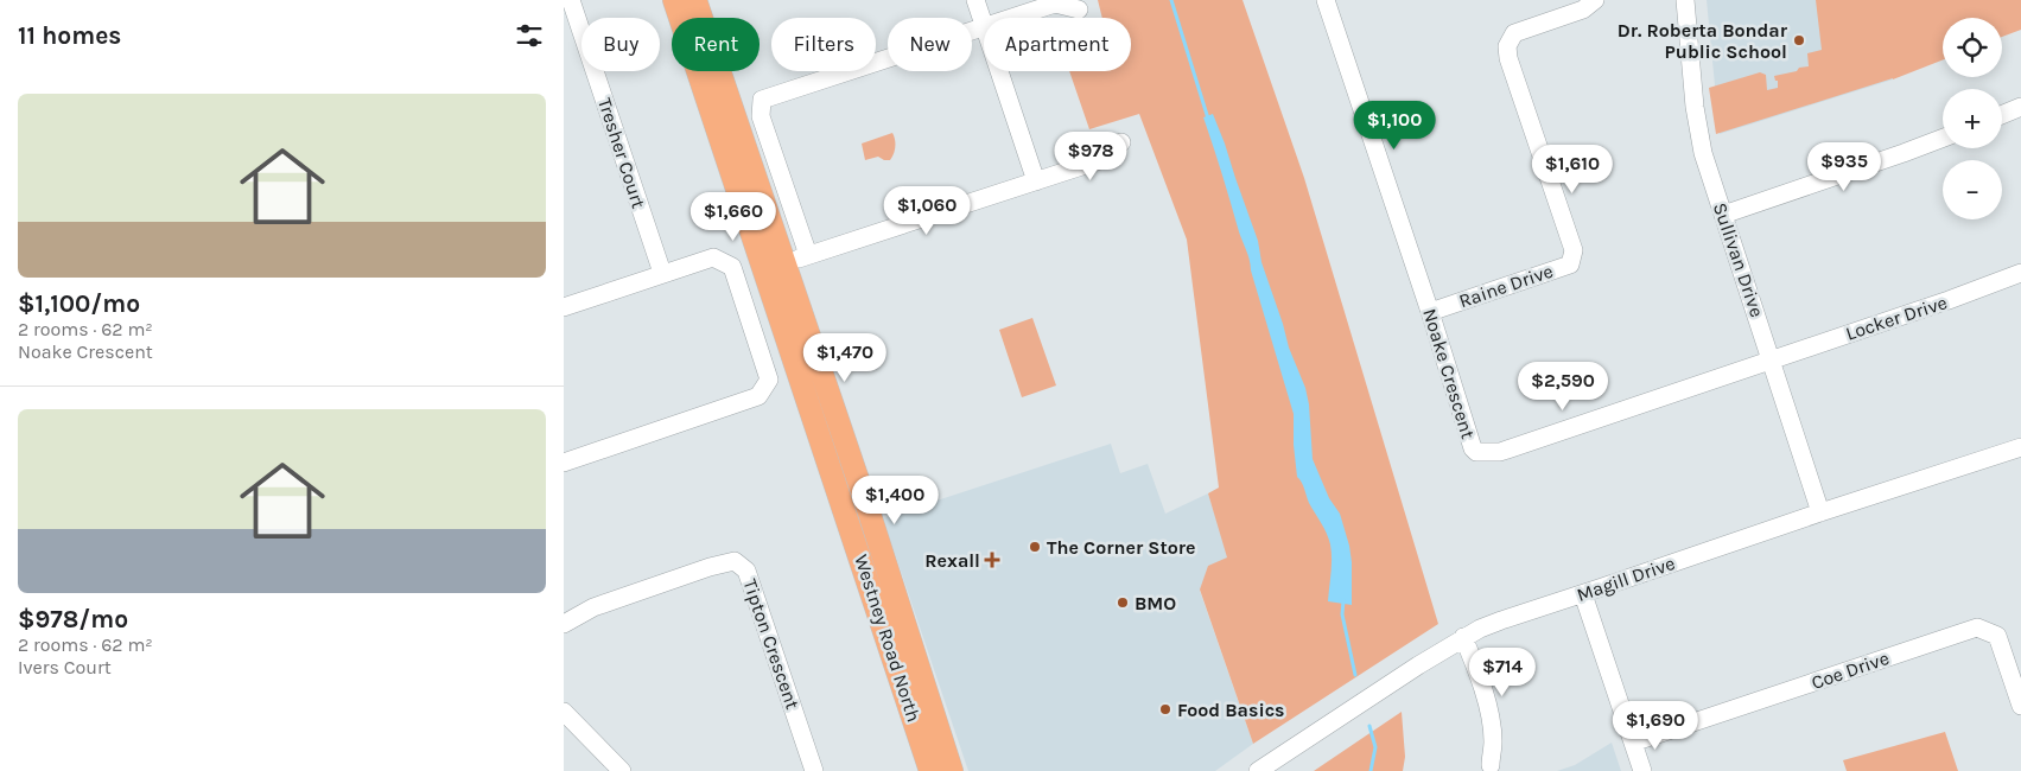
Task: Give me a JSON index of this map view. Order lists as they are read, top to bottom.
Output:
{
  "streets": {
    "main road": ["Westney Road North"],
    "street": [
      "Tresher Court",
      "Sullivan Drive",
      "Raine Drive",
      "Locker Drive",
      "Noake Crescent",
      "Magill Drive",
      "Tipton Crescent",
      "Coe Drive"
    ]
  },
  "crossings": [
    ["Sullivan Drive", "Locker Drive"],
    ["Sullivan Drive", "Noake Crescent"],
    ["Sullivan Drive", "Magill Drive"],
    ["Raine Drive", "Noake Crescent"],
    ["Locker Drive", "Noake Crescent"]
  ],
  "places": {
    "other": [
      "Dr. Roberta Bondar Public School",
      "The Corner Store",
      "BMO",
      "Food Basics"
    ],
    "health": ["Rexall"]
  },
  "page": {
    "heading": "11 homes",
    "map_buttons": ["+", "−"],
    "chip": [
      "Buy",
      "Rent",
      "Filters",
      "New",
      "Apartment"
    ],
    "list": [
      {
        "name": "$1,100/mo",
        "note": "2 rooms · 62 m² · Noake Crescent"
      },
      {
        "name": "$978/mo",
        "note": "2 rooms · 62 m² · Ivers Court"
      }
    ],
    "price": [
      "$1,100",
      "$978",
      "$935",
      "$1,610",
      "$1,060",
      "$1,660",
      "$1,470",
      "$2,590",
      "$1,400",
      "$714",
      "$1,690"
    ]
  }
}
